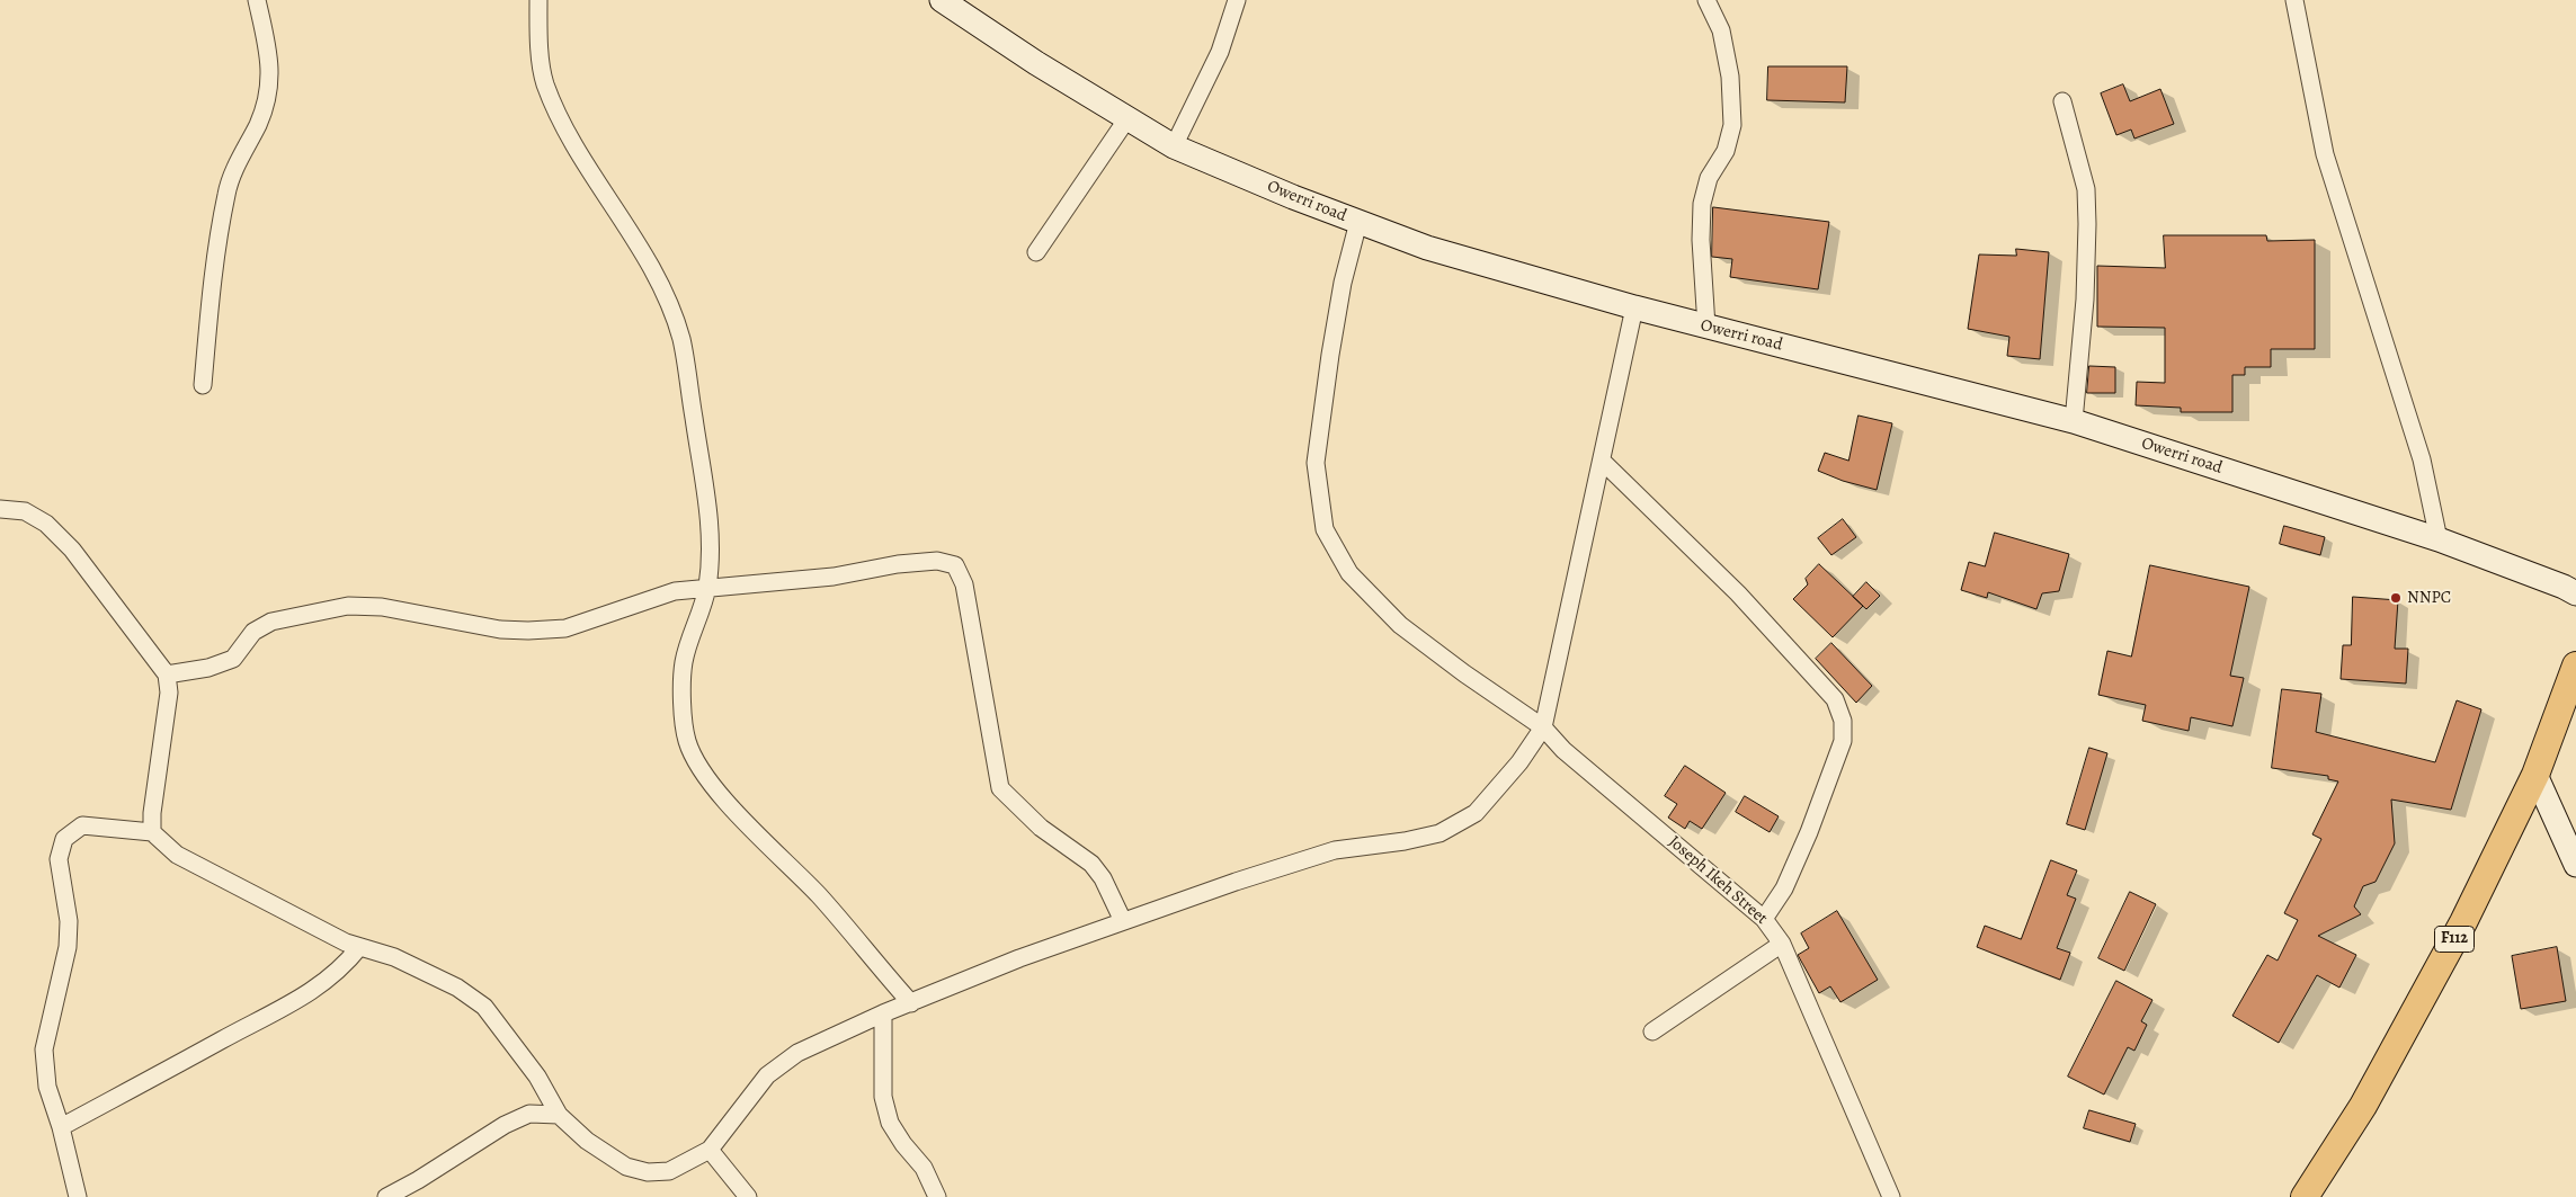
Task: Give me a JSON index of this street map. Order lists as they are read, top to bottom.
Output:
{
  "streets": {
    "main road": ["Owerri road", "F112"],
    "street": ["Joseph Ikeh Street"]
  },
  "crossings": [
    ["Owerri road", "Joseph Ikeh Street"]
  ],
  "places": ["NNPC"]
}
